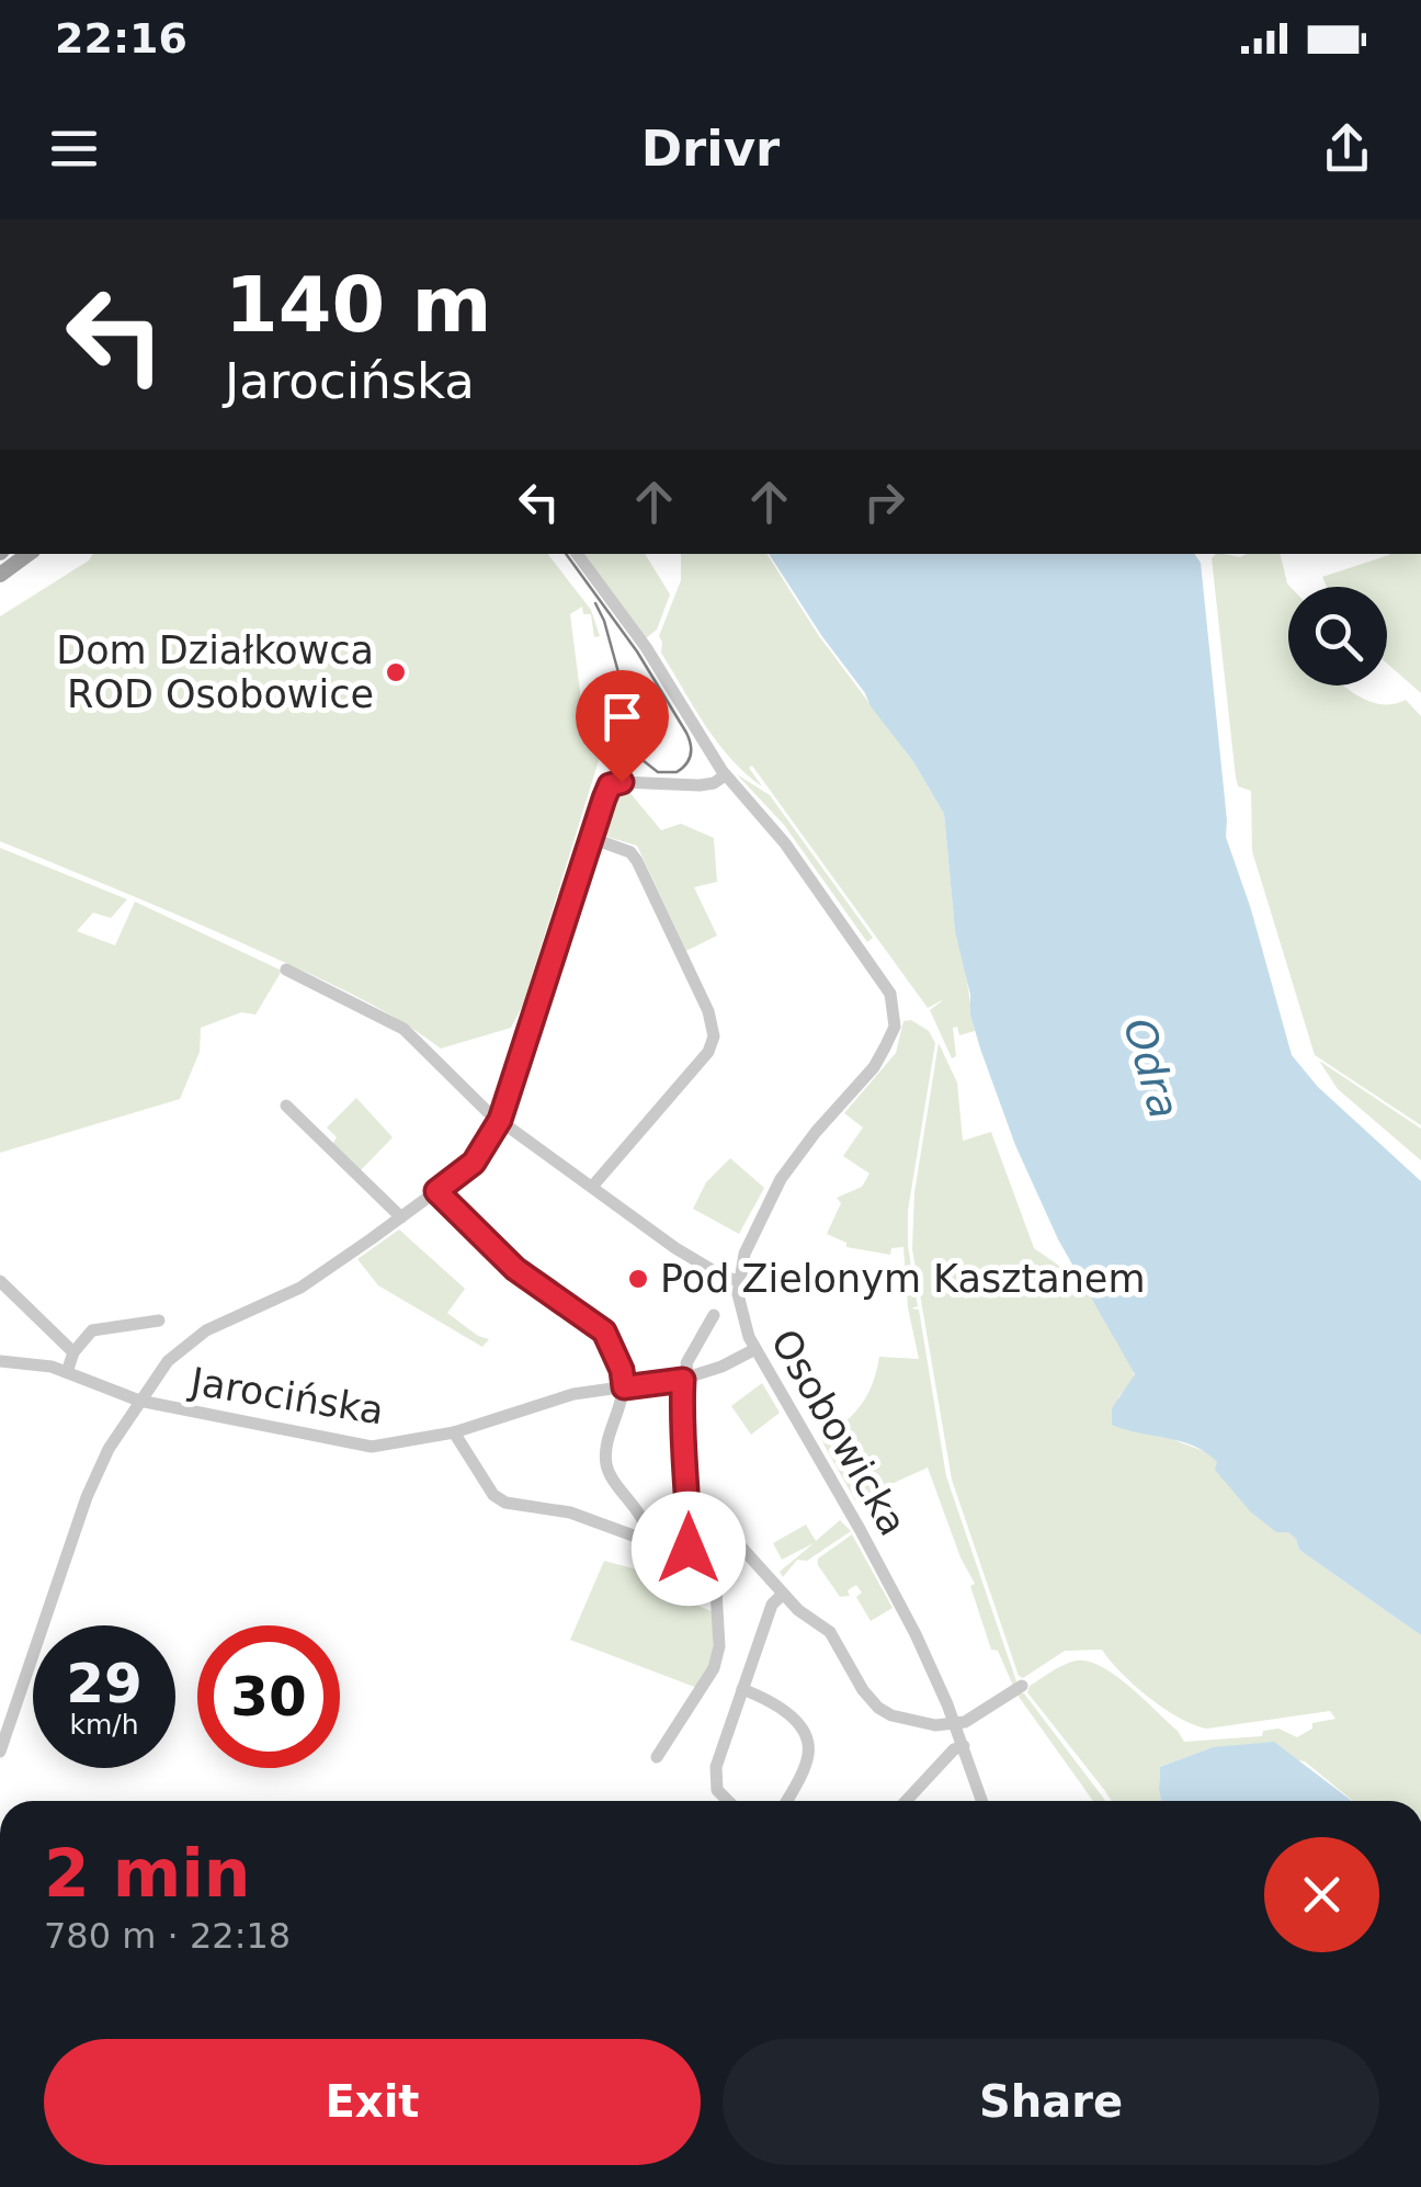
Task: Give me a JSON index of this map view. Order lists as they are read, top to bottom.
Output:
{
  "streets": {
    "street": ["Jarocińska", "Osobowicka"]
  },
  "crossings": [
    ["Jarocińska", "Osobowicka"]
  ],
  "water": ["Odra"],
  "places": ["Dom Działkowca ROD Osobowice", "Pod Zielonym Kasztanem"],
  "page": {
    "status": "22:16",
    "header": "Drivr",
    "turn": ["140 m", "Jarocińska"],
    "speed": "29 km/h",
    "limit": "30",
    "heading": ["2 min", "780 m · 22:18"],
    "buttons": ["Exit", "Share"]
  }
}
